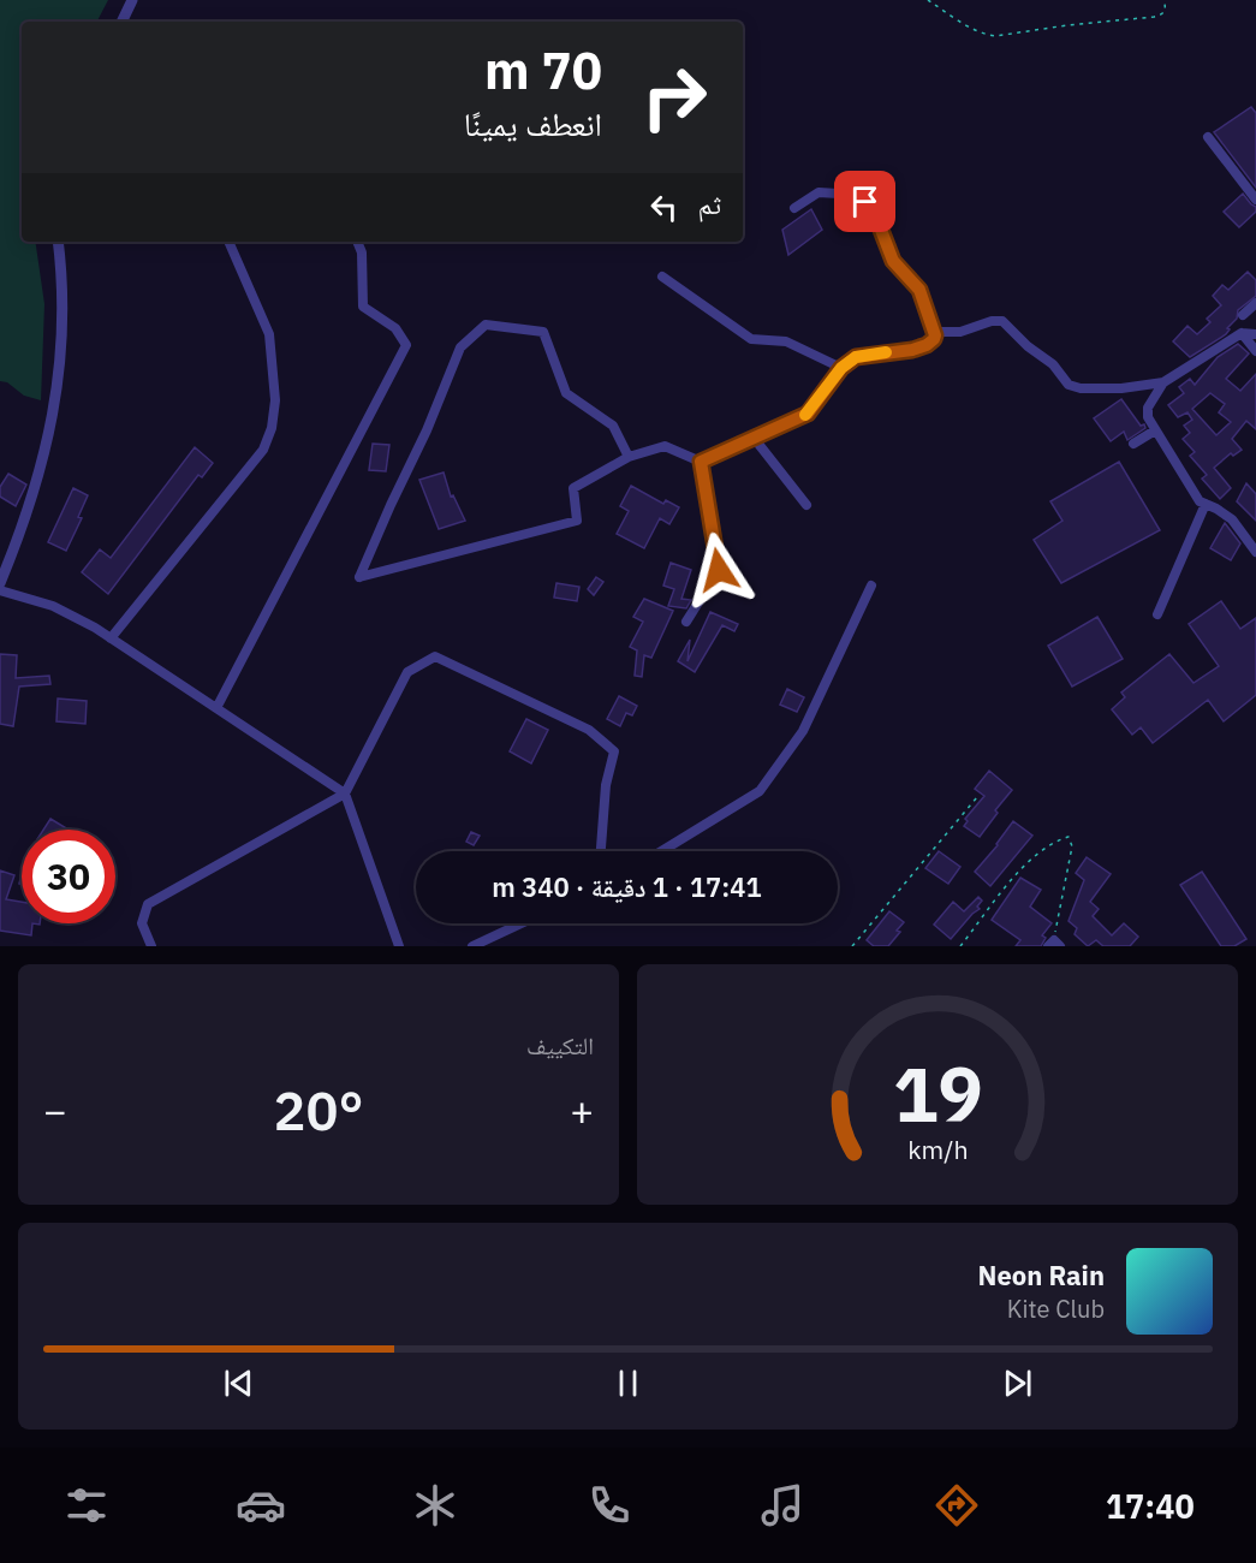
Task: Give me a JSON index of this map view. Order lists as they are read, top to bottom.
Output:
{
  "page": {
    "turn": ["70 m", "انعطف يمينًا"],
    "then": "ثم",
    "limit": "30",
    "trip": "17:41 · 1 دقيقة · 340 m",
    "tile": "التكييف",
    "heat": ["−", "20°", "+"],
    "song": ["Neon Rain", "Kite Club"],
    "tabs": "17:40",
    "gauge": ["19", "km/h"]
  }
}
